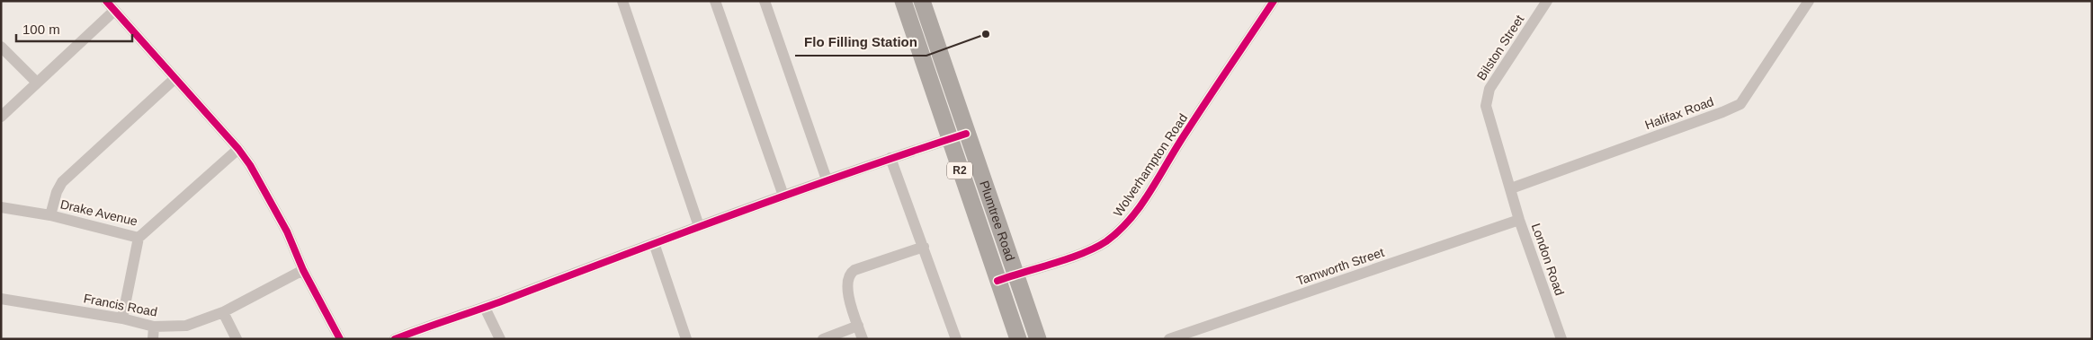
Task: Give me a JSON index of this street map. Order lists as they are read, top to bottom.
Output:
{
  "streets": {
    "highway": ["R2", "Plumtree Road"],
    "street": [
      "Bilston Street",
      "Halifax Road",
      "Wolverhampton Road",
      "Drake Avenue",
      "London Road",
      "Tamworth Street",
      "Francis Road"
    ]
  },
  "crossings": [
    ["Bilston Street", "Halifax Road"],
    ["Bilston Street", "London Road"],
    ["Halifax Road", "London Road"],
    ["Wolverhampton Road", "Plumtree Road"],
    ["London Road", "Tamworth Street"]
  ],
  "places": ["Flo Filling Station"],
  "scale_bar": "100 m"
}
